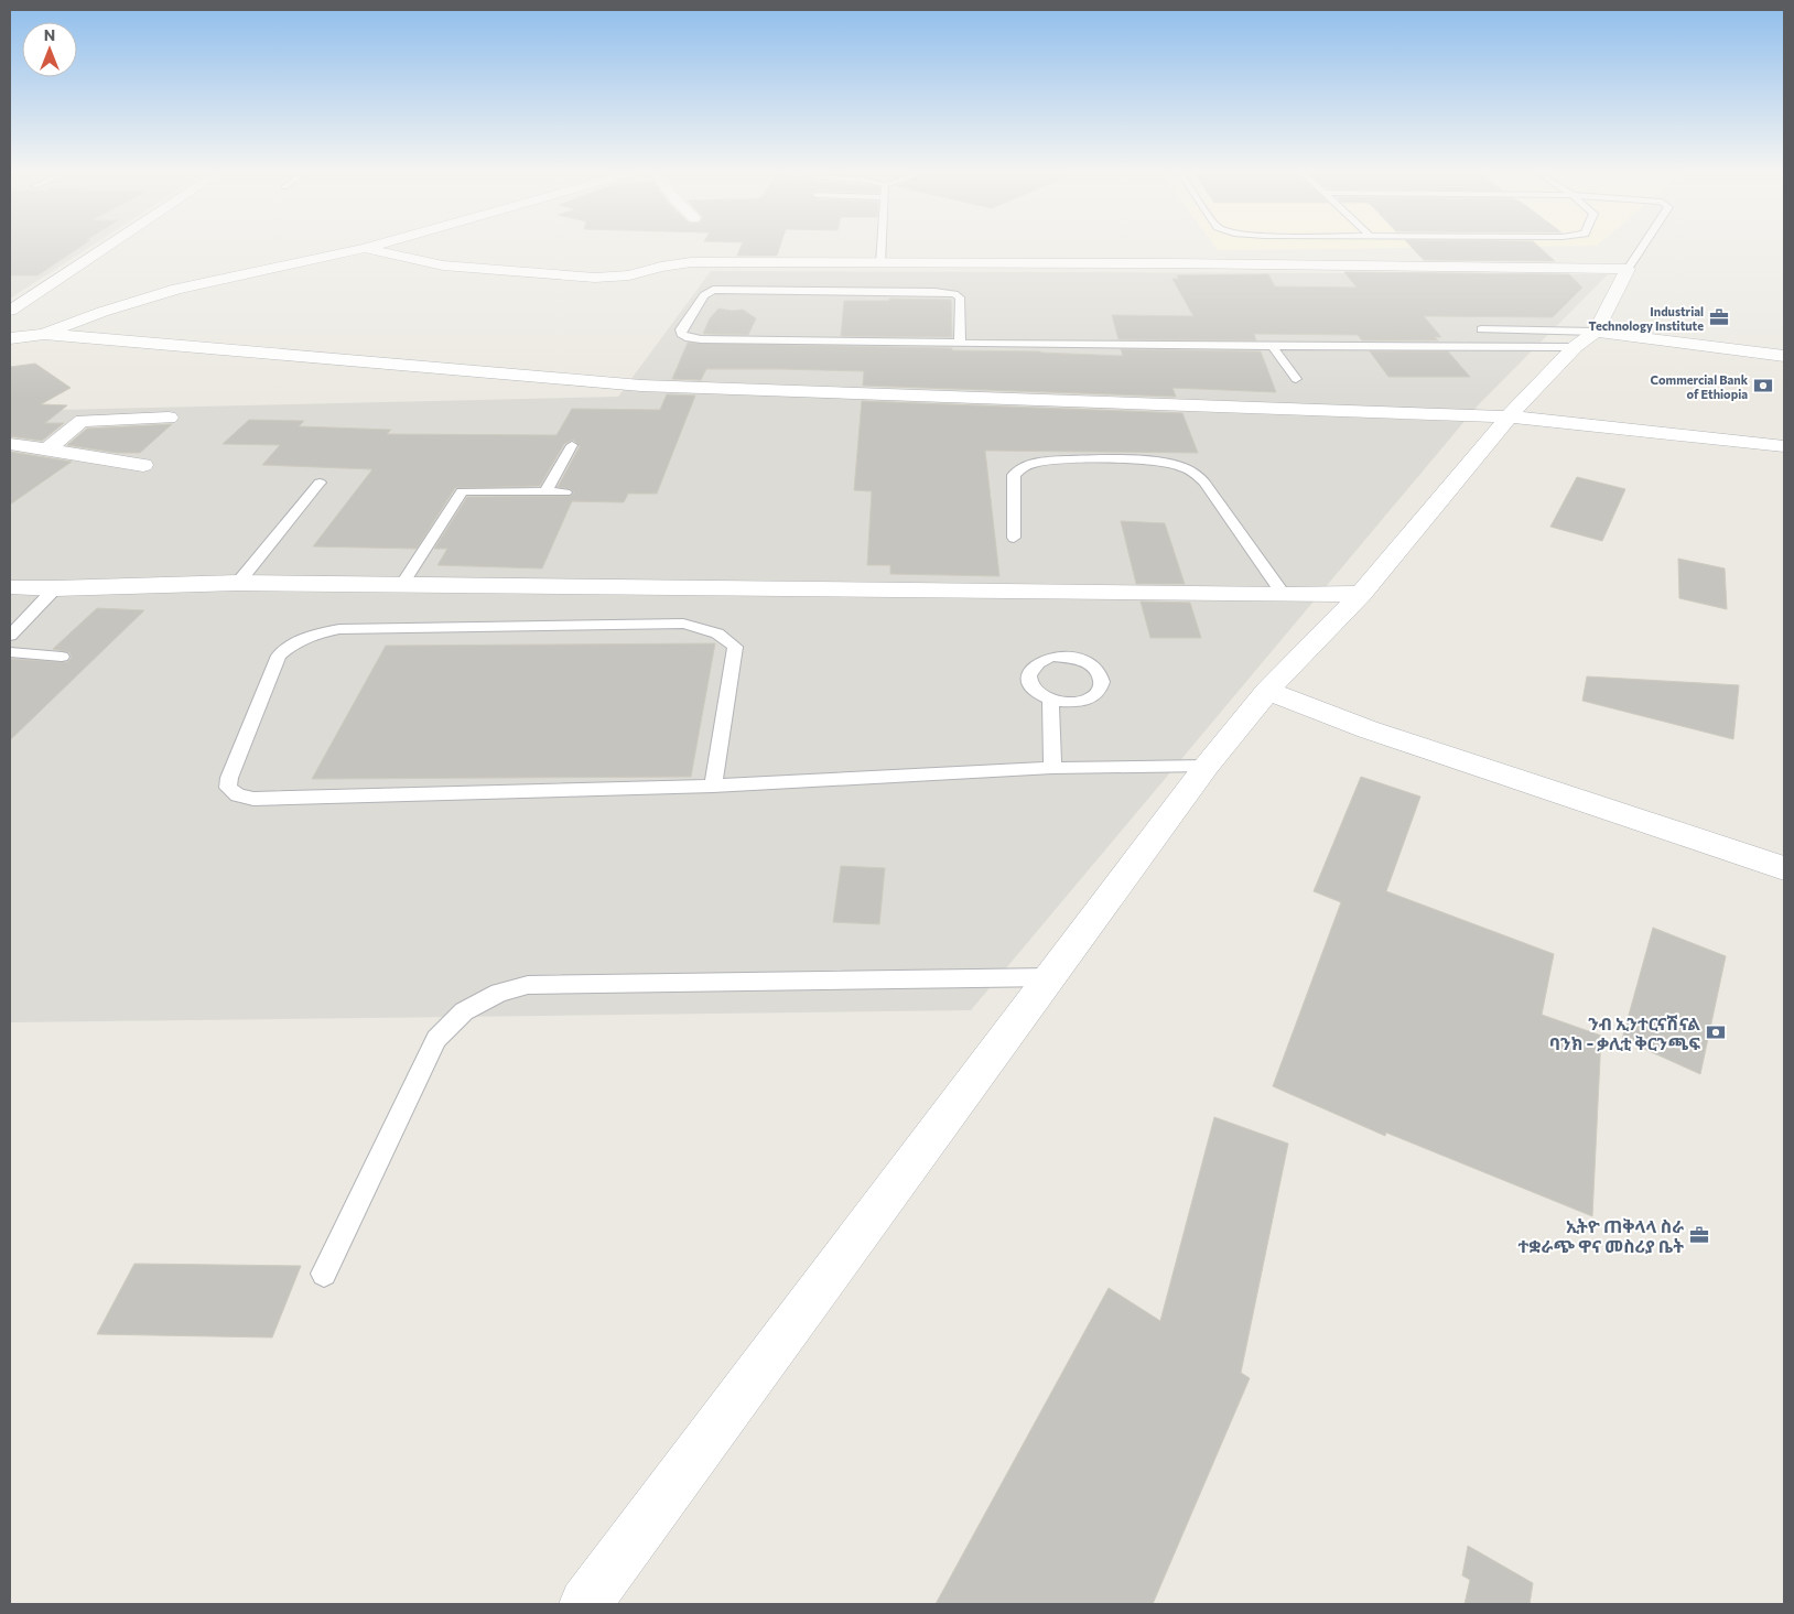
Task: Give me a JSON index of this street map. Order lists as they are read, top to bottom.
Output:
{
  "places": {
    "office": ["Industrial Technology Institute", "ኢትዮ ጠቅላላ ስራ ተቋራጭ ዋና መስሪያ ቤት"],
    "bank": ["Commercial Bank of Ethiopia", "ንብ ኢንተርናሽናል ባንክ - ቃሊቲ ቅርንጫፍ"]
  },
  "north": "top"
}
